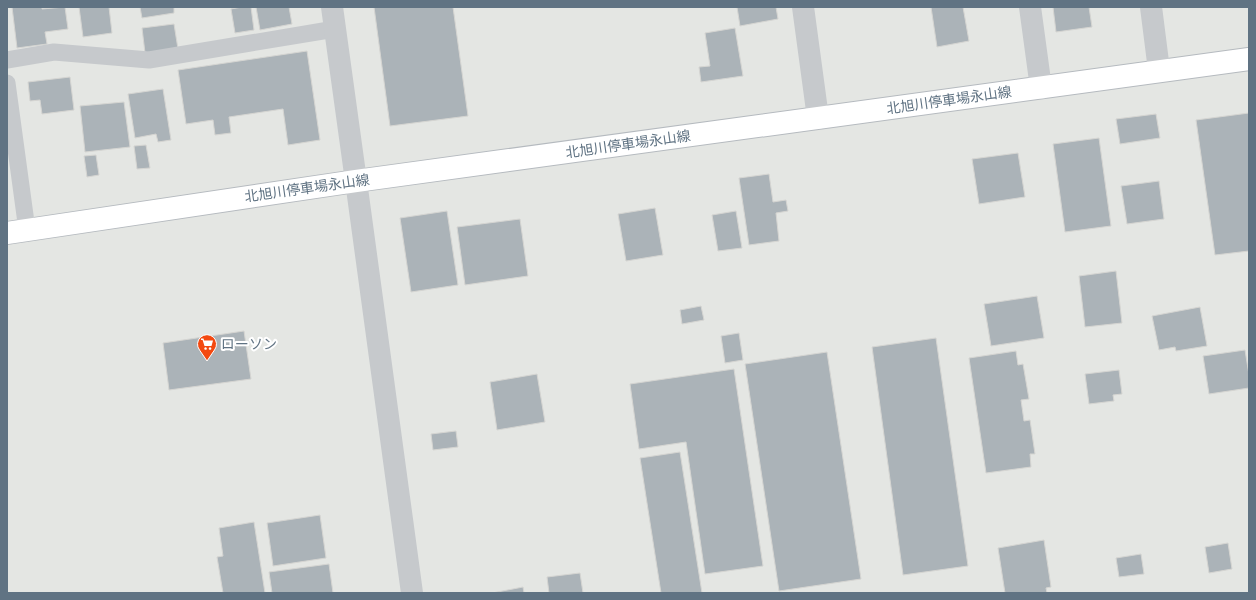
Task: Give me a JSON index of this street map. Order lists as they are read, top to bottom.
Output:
{
  "streets": {
    "main road": ["北旭川停車場永山線"]
  },
  "places": {
    "supermarket": ["ローソン"]
  }
}
